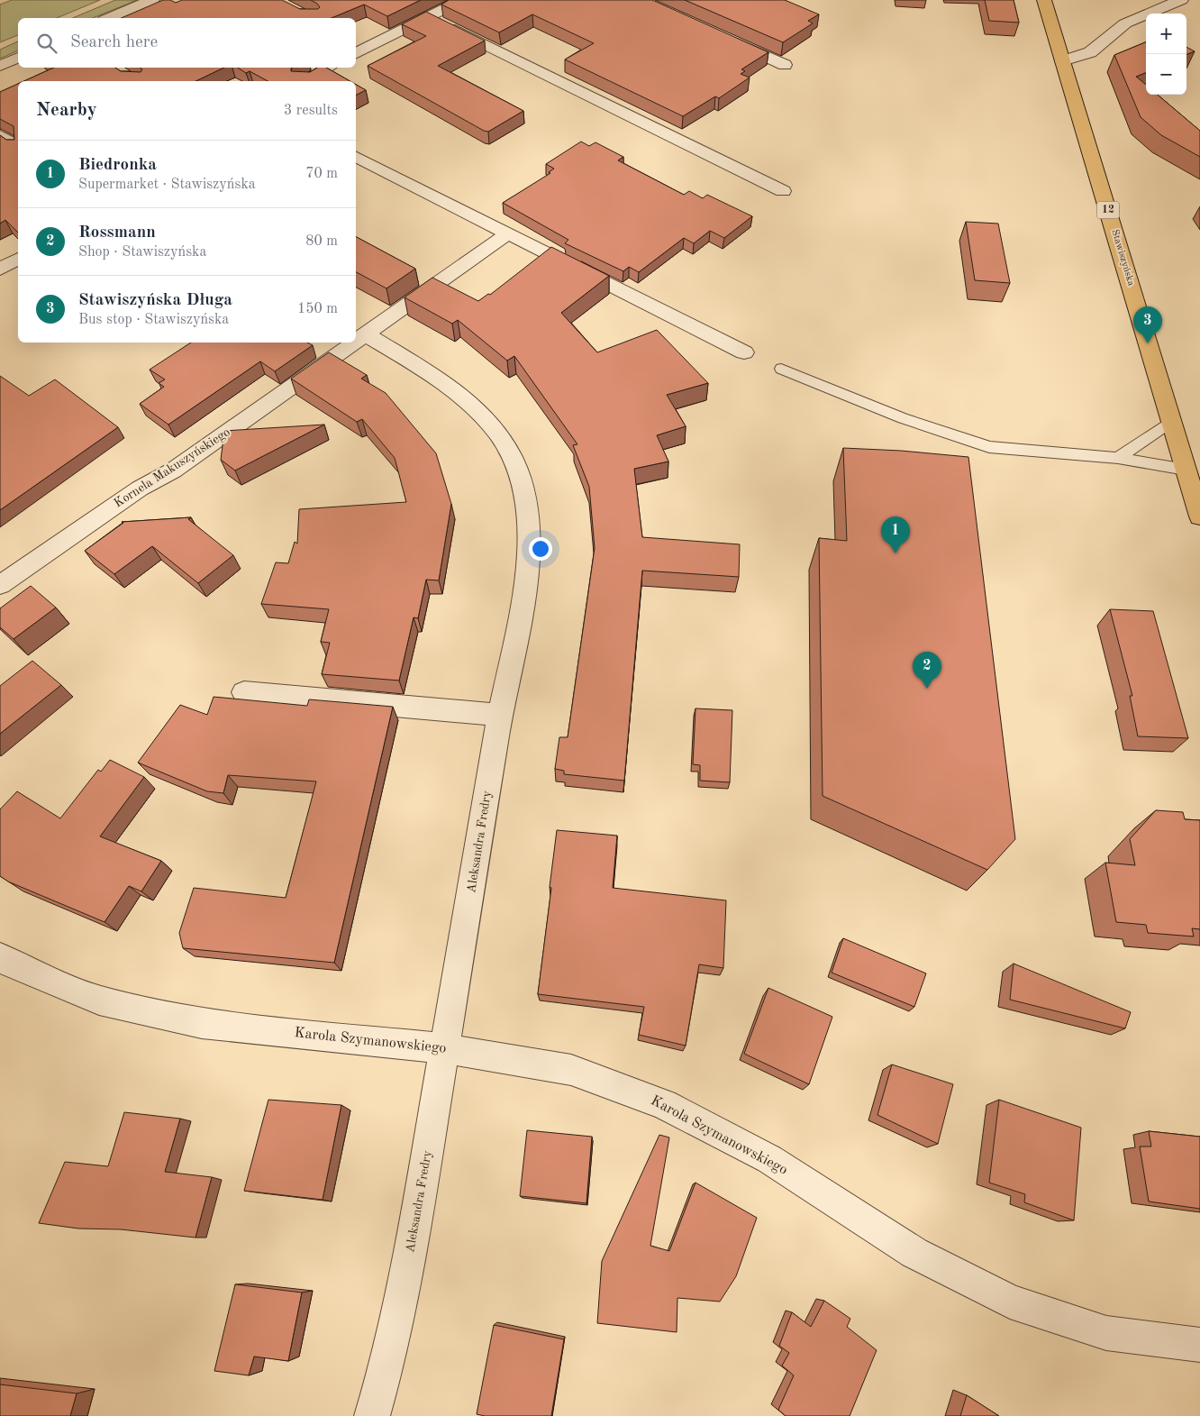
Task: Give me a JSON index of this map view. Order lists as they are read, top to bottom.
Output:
{
  "streets": {
    "main road": ["12", "Stawiszyńska"],
    "street": ["Kornela Makuszyńskiego", "Aleksandra Fredry", "Karola Szymanowskiego"]
  },
  "crossings": [
    ["Kornela Makuszyńskiego", "Aleksandra Fredry"],
    ["Aleksandra Fredry", "Karola Szymanowskiego"]
  ],
  "page": {
    "map_buttons": ["+", "−"],
    "search": "Search here",
    "heading": ["Nearby", "3 results"],
    "list": [
      {
        "mark": "1",
        "name": "Biedronka",
        "note": "Supermarket · Stawiszyńska",
        "value": "70 m"
      },
      {
        "mark": "2",
        "name": "Rossmann",
        "note": "Shop · Stawiszyńska",
        "value": "80 m"
      },
      {
        "mark": "3",
        "name": "Stawiszyńska Długa",
        "note": "Bus stop · Stawiszyńska",
        "value": "150 m"
      }
    ],
    "pins": ["3", "1", "2"]
  }
}
